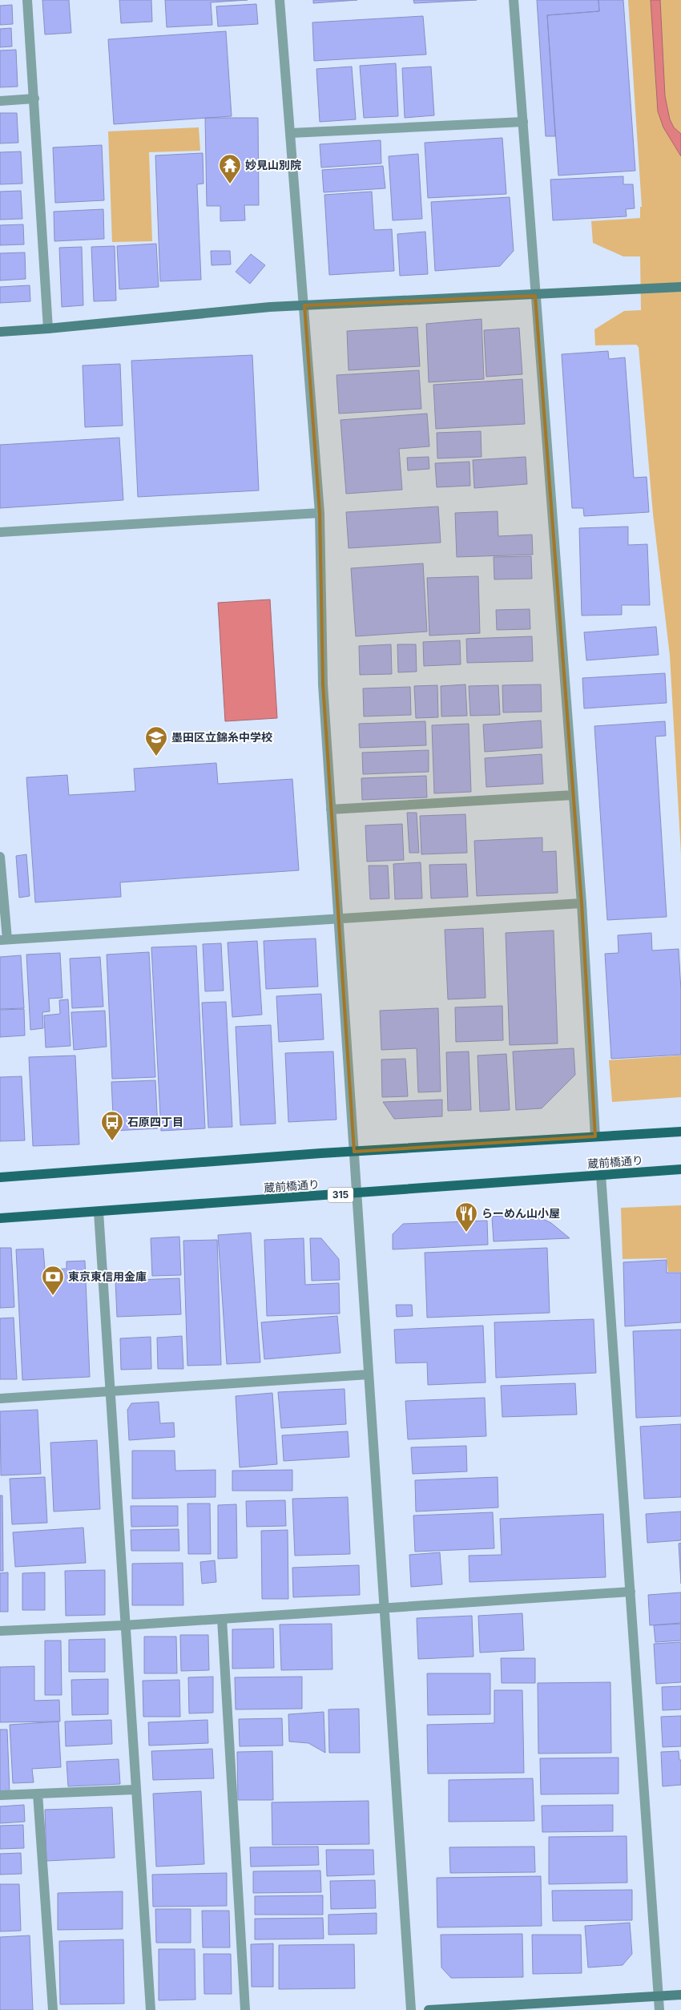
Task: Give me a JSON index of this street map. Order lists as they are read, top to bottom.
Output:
{
  "streets": {
    "main road": ["蔵前橋通り", "315"]
  },
  "places": {
    "temple": ["妙見山別院"],
    "school or university": ["墨田区立錦糸中学校"],
    "bus stop": ["石原四丁目"],
    "restaurant": ["らーめん山小屋"],
    "bank": ["東京東信用金庫"]
  }
}
